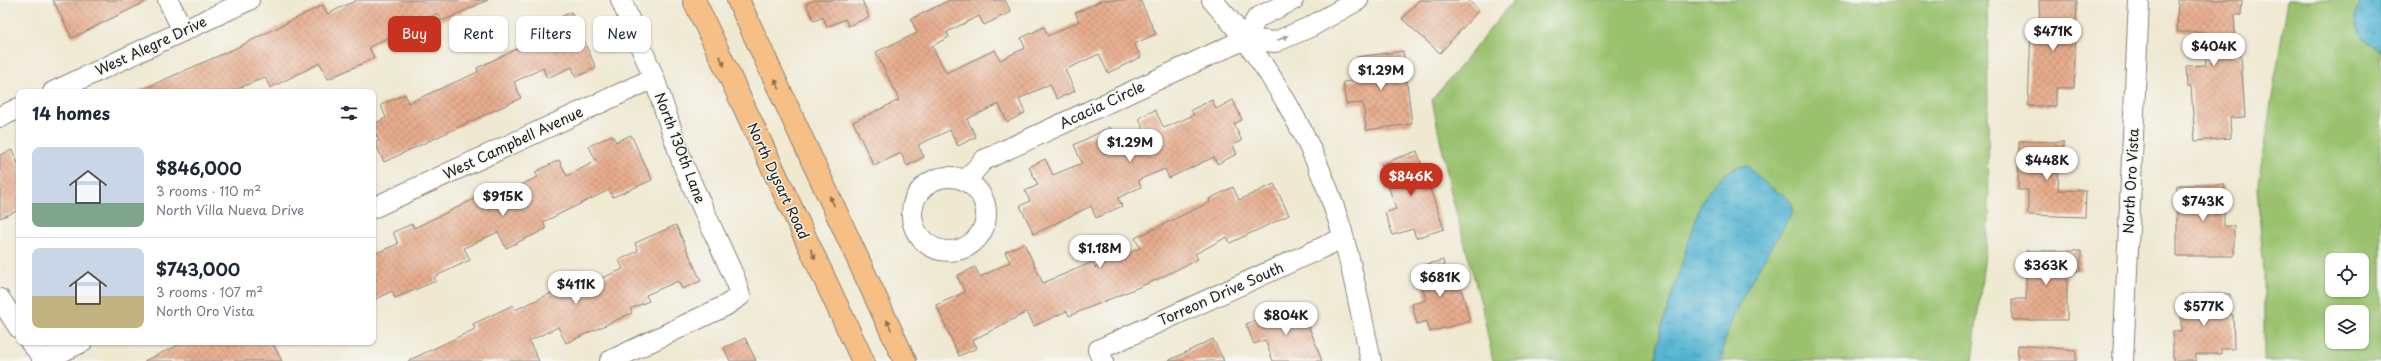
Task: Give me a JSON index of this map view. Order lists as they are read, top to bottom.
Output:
{
  "streets": {
    "main road": ["North Dysart Road"],
    "street": [
      "West Alegre Drive",
      "Acacia Circle",
      "West Campbell Avenue",
      "North 130th Lane",
      "North Oro Vista",
      "Torreon Drive South"
    ]
  },
  "crossings": [
    ["West Campbell Avenue", "North 130th Lane"]
  ],
  "page": {
    "chip": [
      "Buy",
      "Rent",
      "Filters",
      "New"
    ],
    "price": [
      "$471K",
      "$404K",
      "$1.29M",
      "$1.29M",
      "$448K",
      "$846K",
      "$915K",
      "$743K",
      "$1.18M",
      "$363K",
      "$681K",
      "$411K",
      "$577K",
      "$804K"
    ],
    "heading": "14 homes",
    "list": [
      {
        "name": "$846,000",
        "note": "3 rooms · 110 m² · North Villa Nueva Drive"
      },
      {
        "name": "$743,000",
        "note": "3 rooms · 107 m² · North Oro Vista"
      }
    ]
  }
}
